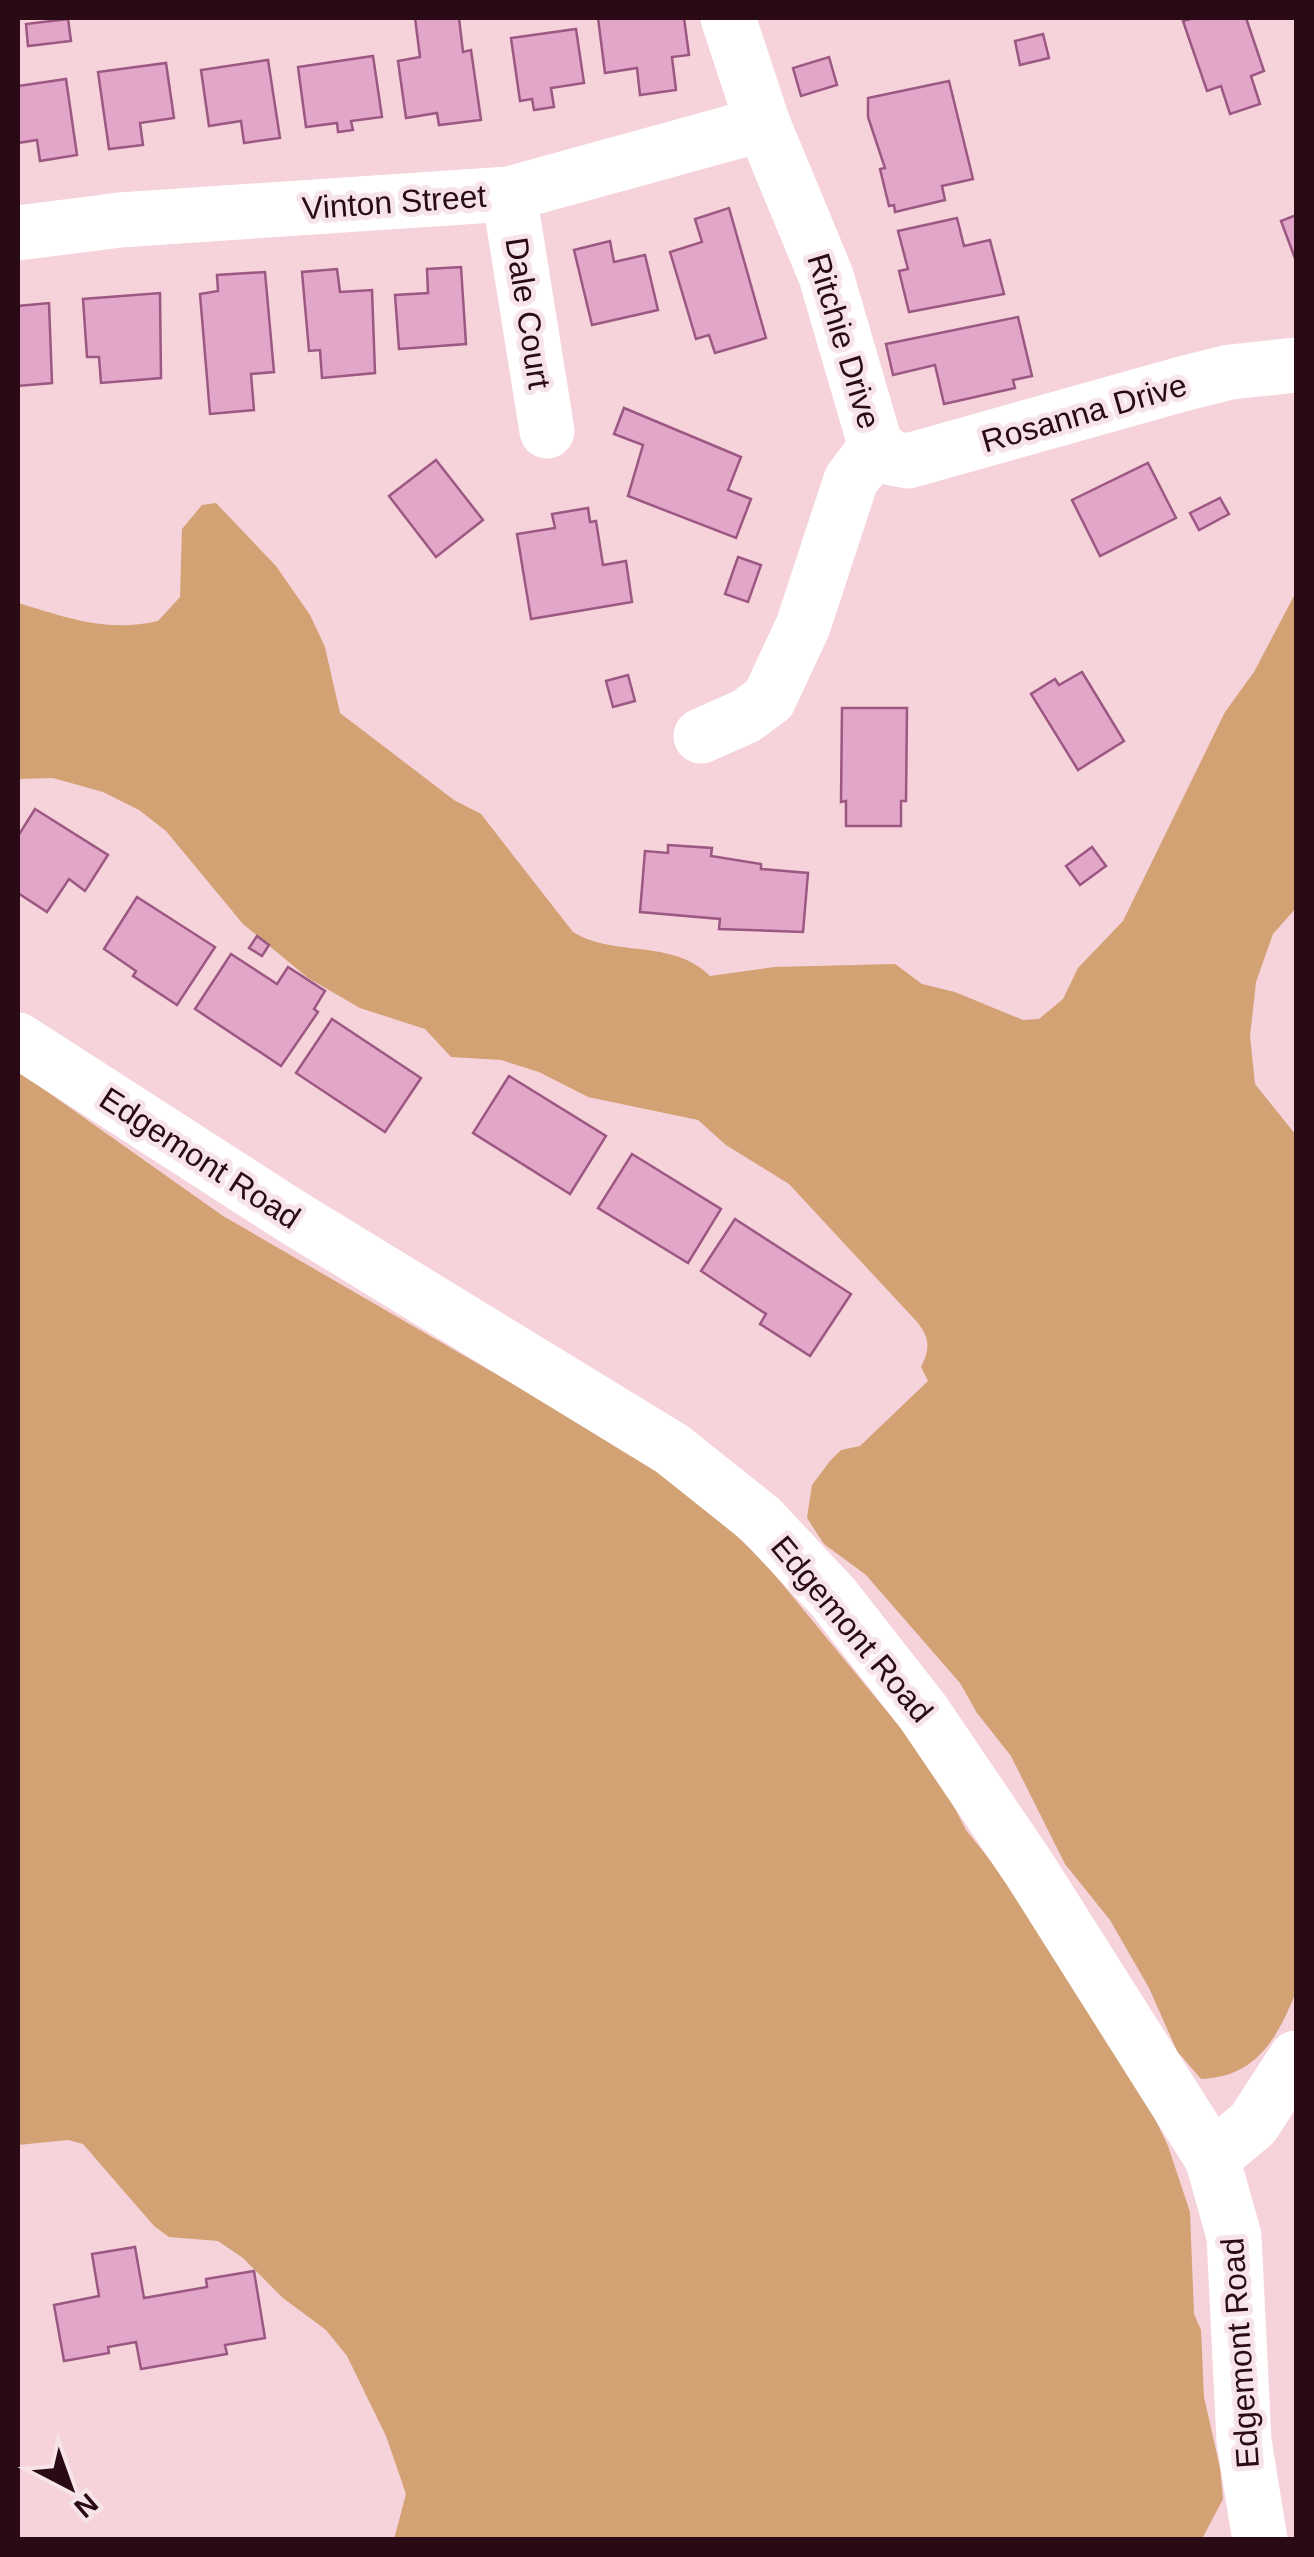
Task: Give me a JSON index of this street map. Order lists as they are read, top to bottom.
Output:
{
  "streets": {
    "street": [
      "Vinton Street",
      "Dale Court",
      "Ritchie Drive",
      "Rosanna Drive",
      "Edgemont Road"
    ]
  },
  "crossings": [
    ["Vinton Street", "Dale Court"],
    ["Vinton Street", "Ritchie Drive"],
    ["Ritchie Drive", "Rosanna Drive"]
  ],
  "north": "bottom right"
}
